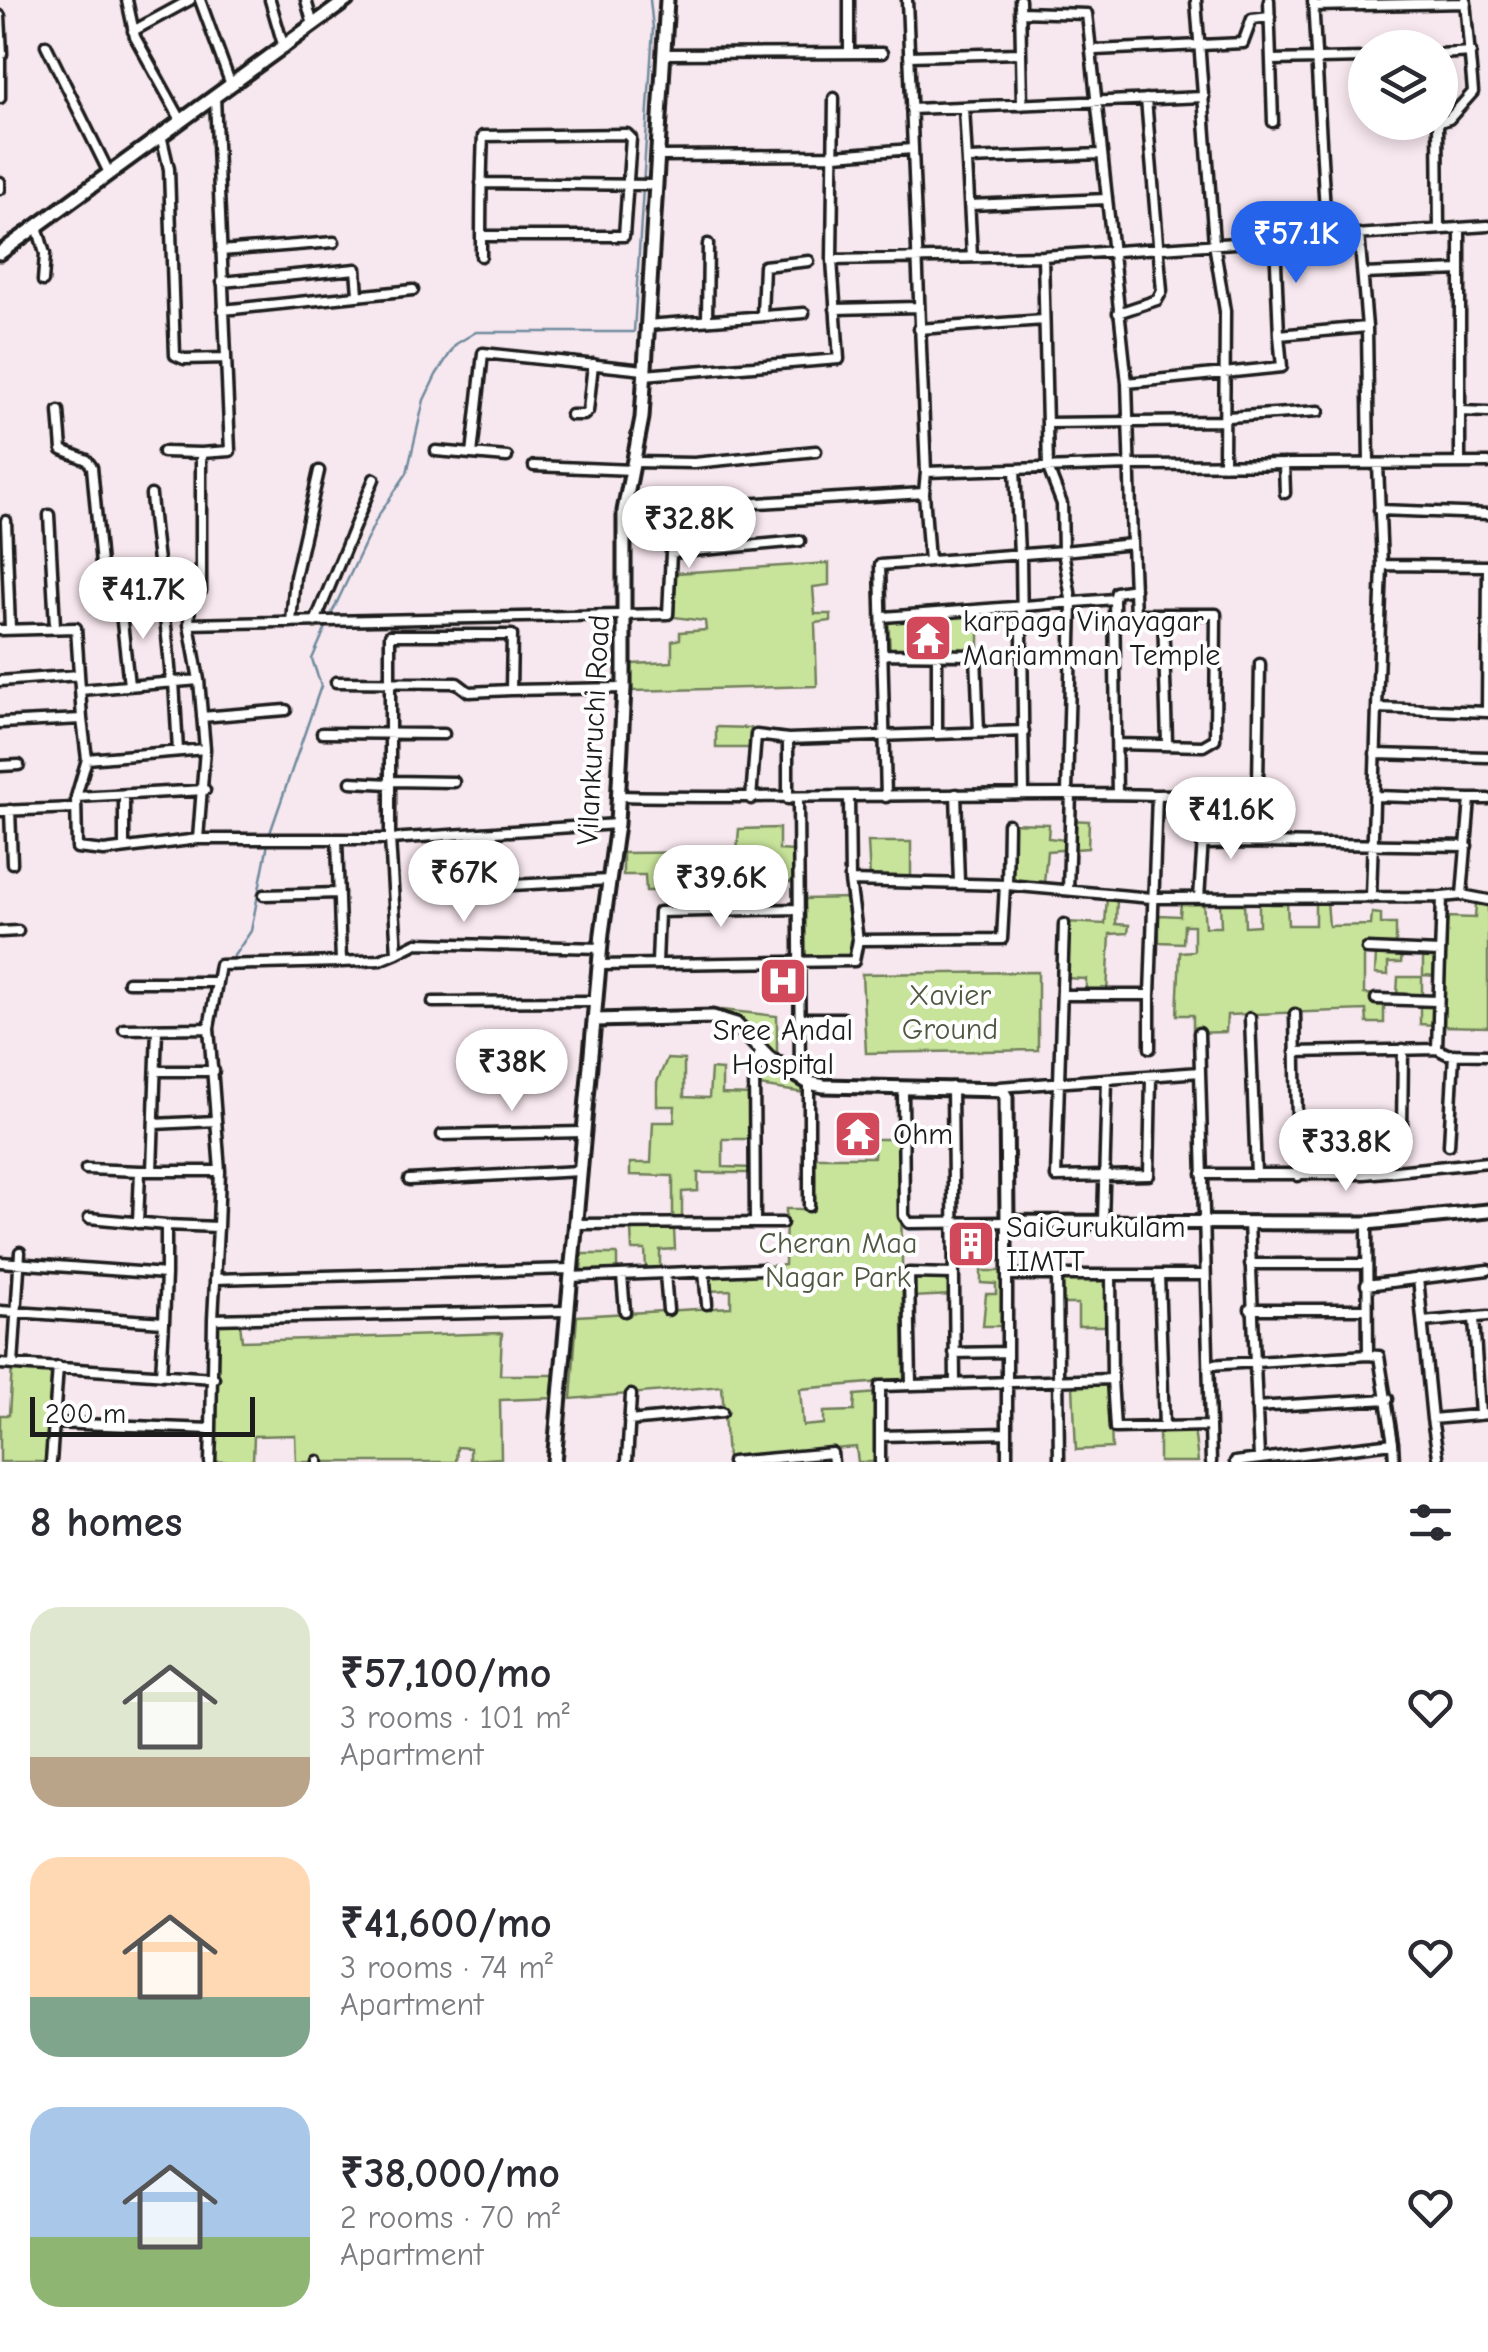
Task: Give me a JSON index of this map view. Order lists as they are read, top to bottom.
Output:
{
  "streets": {
    "main road": ["Vilankuruchi Road"]
  },
  "parks": ["Xavier Ground", "Cheran Maa Nagar Park"],
  "places": {
    "temple": ["karpaga Vinayagar Mariamman Temple", "Ohm"],
    "hospital": ["Sree Andal Hospital"],
    "building": ["SaiGurukulam IIMTT"]
  },
  "scale_bar": "200 m",
  "page": {
    "price": [
      "₹57.1K",
      "₹32.8K",
      "₹41.7K",
      "₹41.6K",
      "₹67K",
      "₹39.6K",
      "₹38K",
      "₹33.8K"
    ],
    "scale": "200 m",
    "heading": "8 homes",
    "list": [
      {
        "name": "₹57,100/mo",
        "note": "3 rooms · 101 m² · Apartment"
      },
      {
        "name": "₹41,600/mo",
        "note": "3 rooms · 74 m² · Apartment"
      },
      {
        "name": "₹38,000/mo",
        "note": "2 rooms · 70 m² · Apartment"
      }
    ]
  }
}
